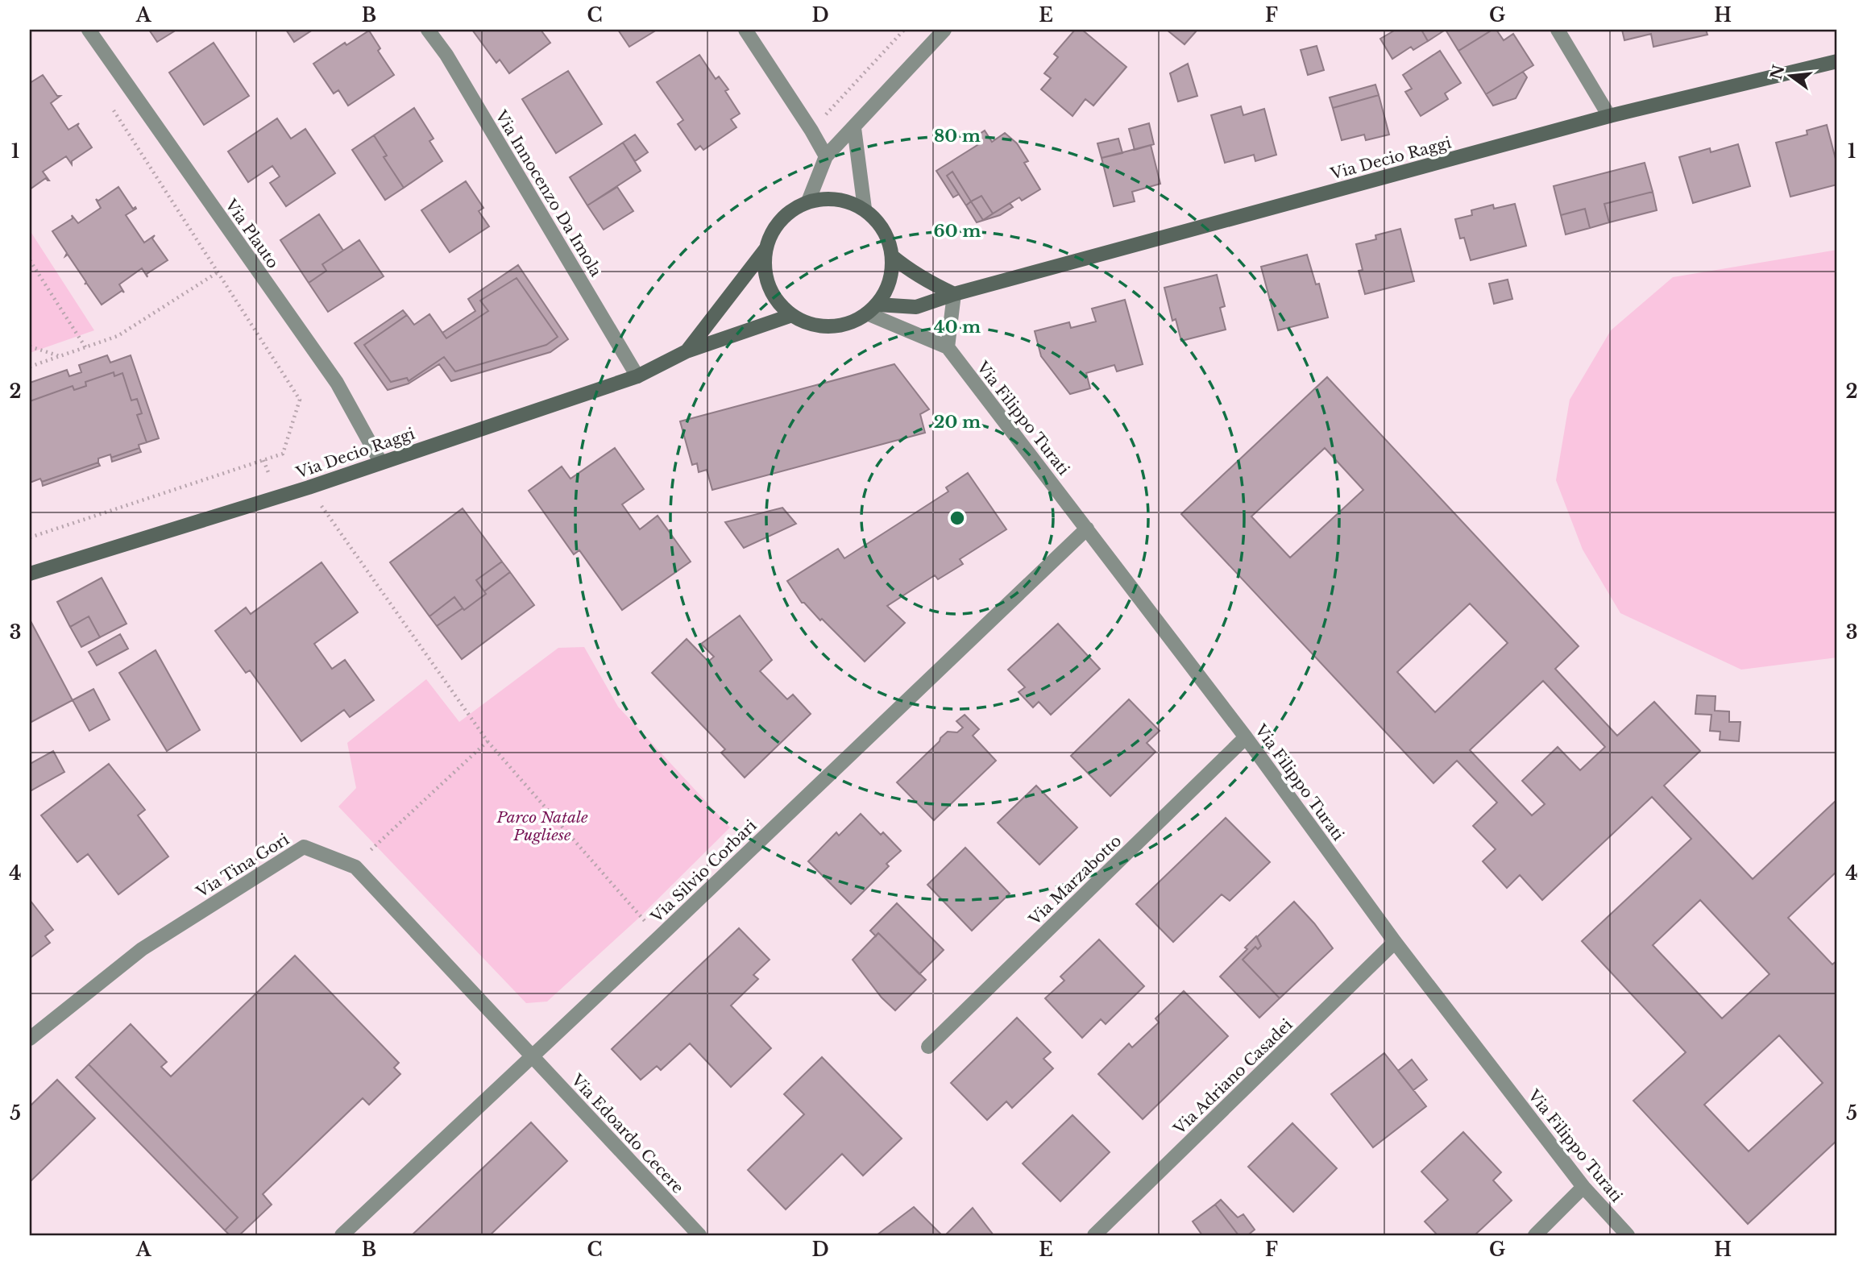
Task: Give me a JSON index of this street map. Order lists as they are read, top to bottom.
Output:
{
  "streets": {
    "main road": ["Via Decio Raggi"],
    "street": [
      "Via Innocenzo Da Imola",
      "Via Plauto",
      "Via Filippo Turati",
      "Via Tina Gori",
      "Via Silvio Corbari",
      "Via Marzabotto",
      "Via Adriano Casadei",
      "Via Edoardo Cecere"
    ]
  },
  "crossings": [
    ["Via Decio Raggi", "Via Innocenzo Da Imola"],
    ["Via Decio Raggi", "Via Plauto"],
    ["Via Decio Raggi", "Via Filippo Turati"],
    ["Via Filippo Turati", "Via Silvio Corbari"],
    ["Via Filippo Turati", "Via Marzabotto"],
    ["Via Filippo Turati", "Via Adriano Casadei"],
    ["Via Tina Gori", "Via Silvio Corbari"],
    ["Via Tina Gori", "Via Edoardo Cecere"],
    ["Via Silvio Corbari", "Via Edoardo Cecere"]
  ],
  "parks": ["Parco Natale Pugliese"],
  "north": "left",
  "grid": {
    "columns": [
      "A",
      "B",
      "C",
      "D",
      "E",
      "F",
      "G",
      "H"
    ],
    "rows": [
      "1",
      "2",
      "3",
      "4",
      "5"
    ]
  },
  "rings": [
    "80 m",
    "60 m",
    "40 m",
    "20 m"
  ]
}
